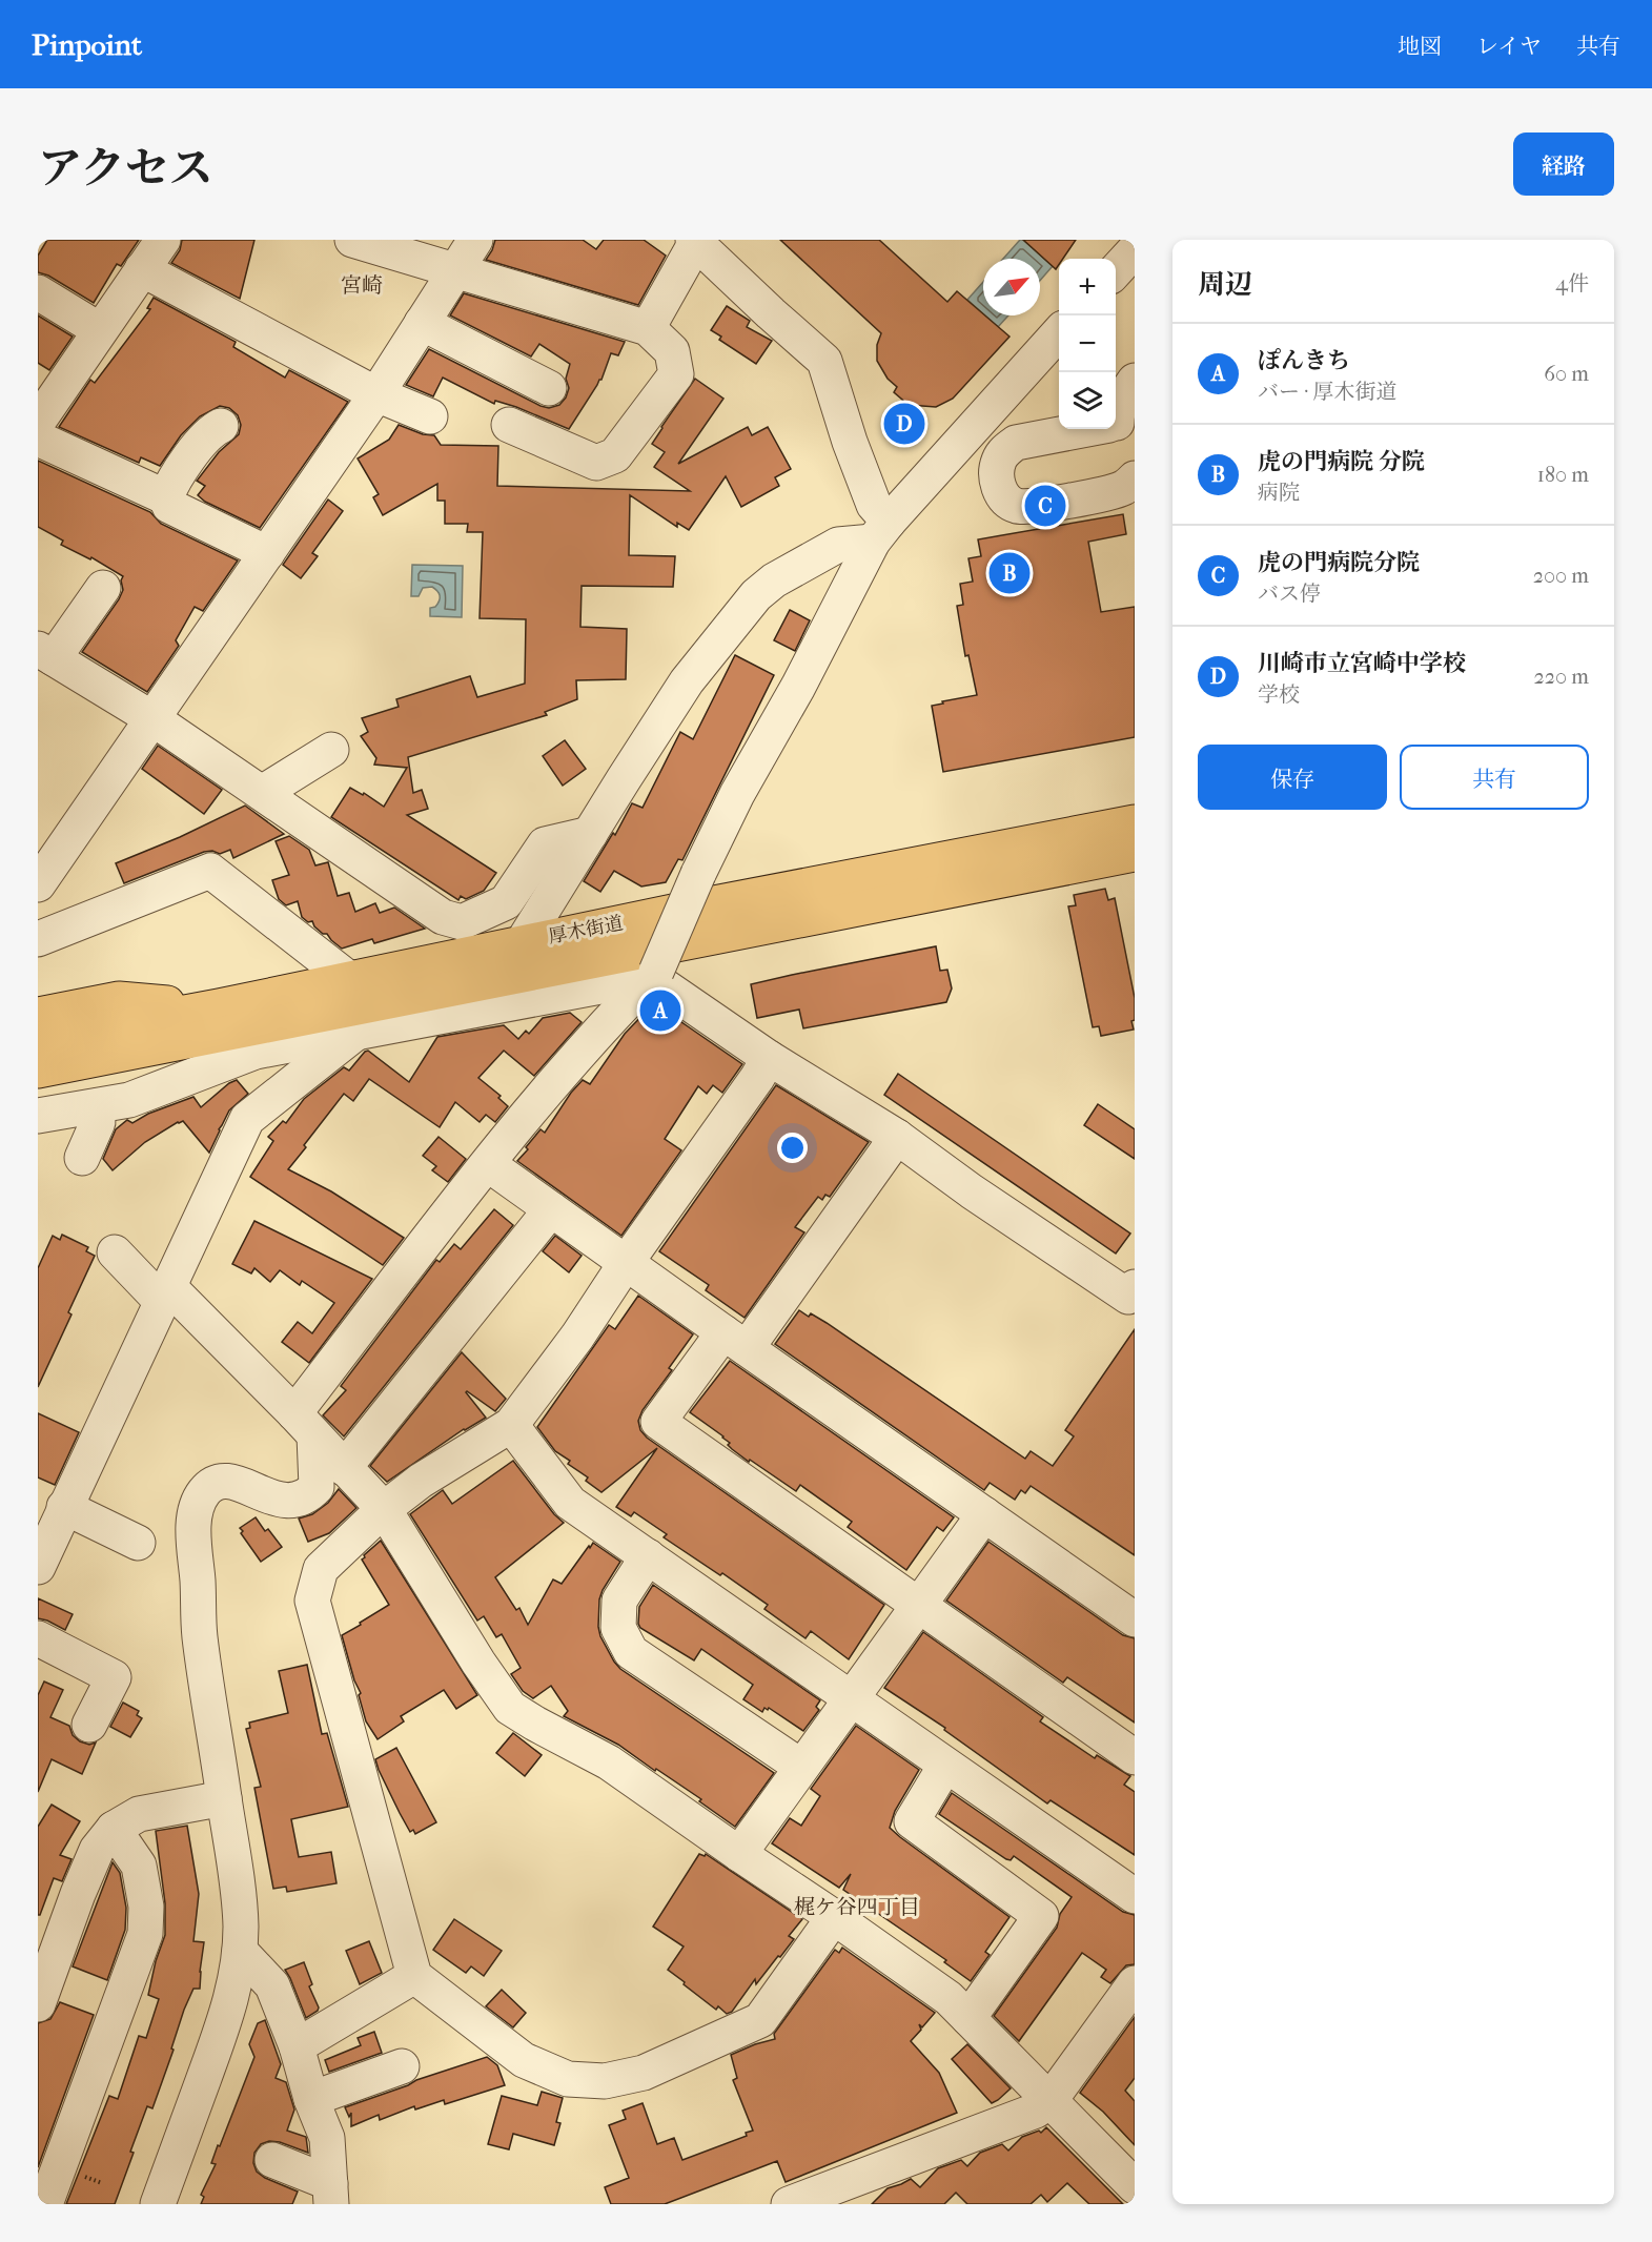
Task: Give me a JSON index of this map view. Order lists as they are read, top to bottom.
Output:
{
  "streets": {
    "highway": ["厚木街道"]
  },
  "districts": ["宮崎", "梶ケ谷四丁目"],
  "north": "top right",
  "page": {
    "header": "Pinpoint",
    "nav": ["地図", "レイヤ", "共有"],
    "title": "アクセス",
    "buttons": [
      "経路",
      ["保存", "共有"]
    ],
    "heading": ["周辺", "4件"],
    "map_buttons": ["+", "−"],
    "list": [
      {
        "mark": "A",
        "name": "ぽんきち",
        "note": "バー · 厚木街道",
        "value": "60 m"
      },
      {
        "mark": "B",
        "name": "虎の門病院 分院",
        "note": "病院",
        "value": "180 m"
      },
      {
        "mark": "C",
        "name": "虎の門病院分院",
        "note": "バス停",
        "value": "200 m"
      },
      {
        "mark": "D",
        "name": "川崎市立宮崎中学校",
        "note": "学校",
        "value": "220 m"
      }
    ],
    "pins": [
      "D",
      "C",
      "B",
      "A"
    ]
  }
}
